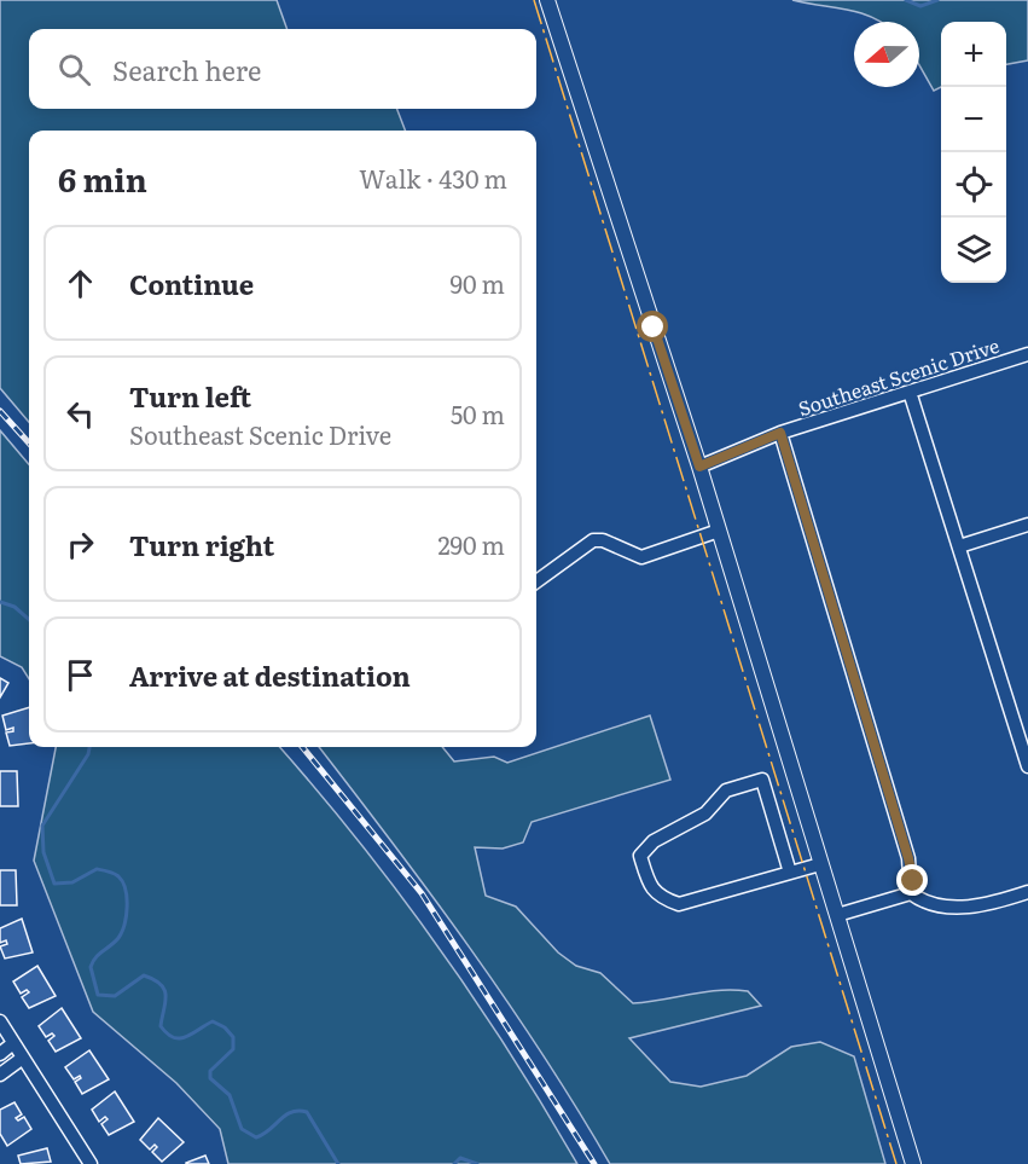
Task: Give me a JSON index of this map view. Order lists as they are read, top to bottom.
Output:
{
  "streets": {
    "street": ["Southeast Scenic Drive"]
  },
  "north": "left",
  "page": {
    "map_buttons": ["+", "−"],
    "search": "Search here",
    "heading": ["6 min", "Walk · 430 m"],
    "list": [
      ["Continue", "90 m"],
      ["Turn left", "Southeast Scenic Drive", "50 m"],
      ["Turn right", "290 m"],
      "Arrive at destination"
    ]
  }
}
